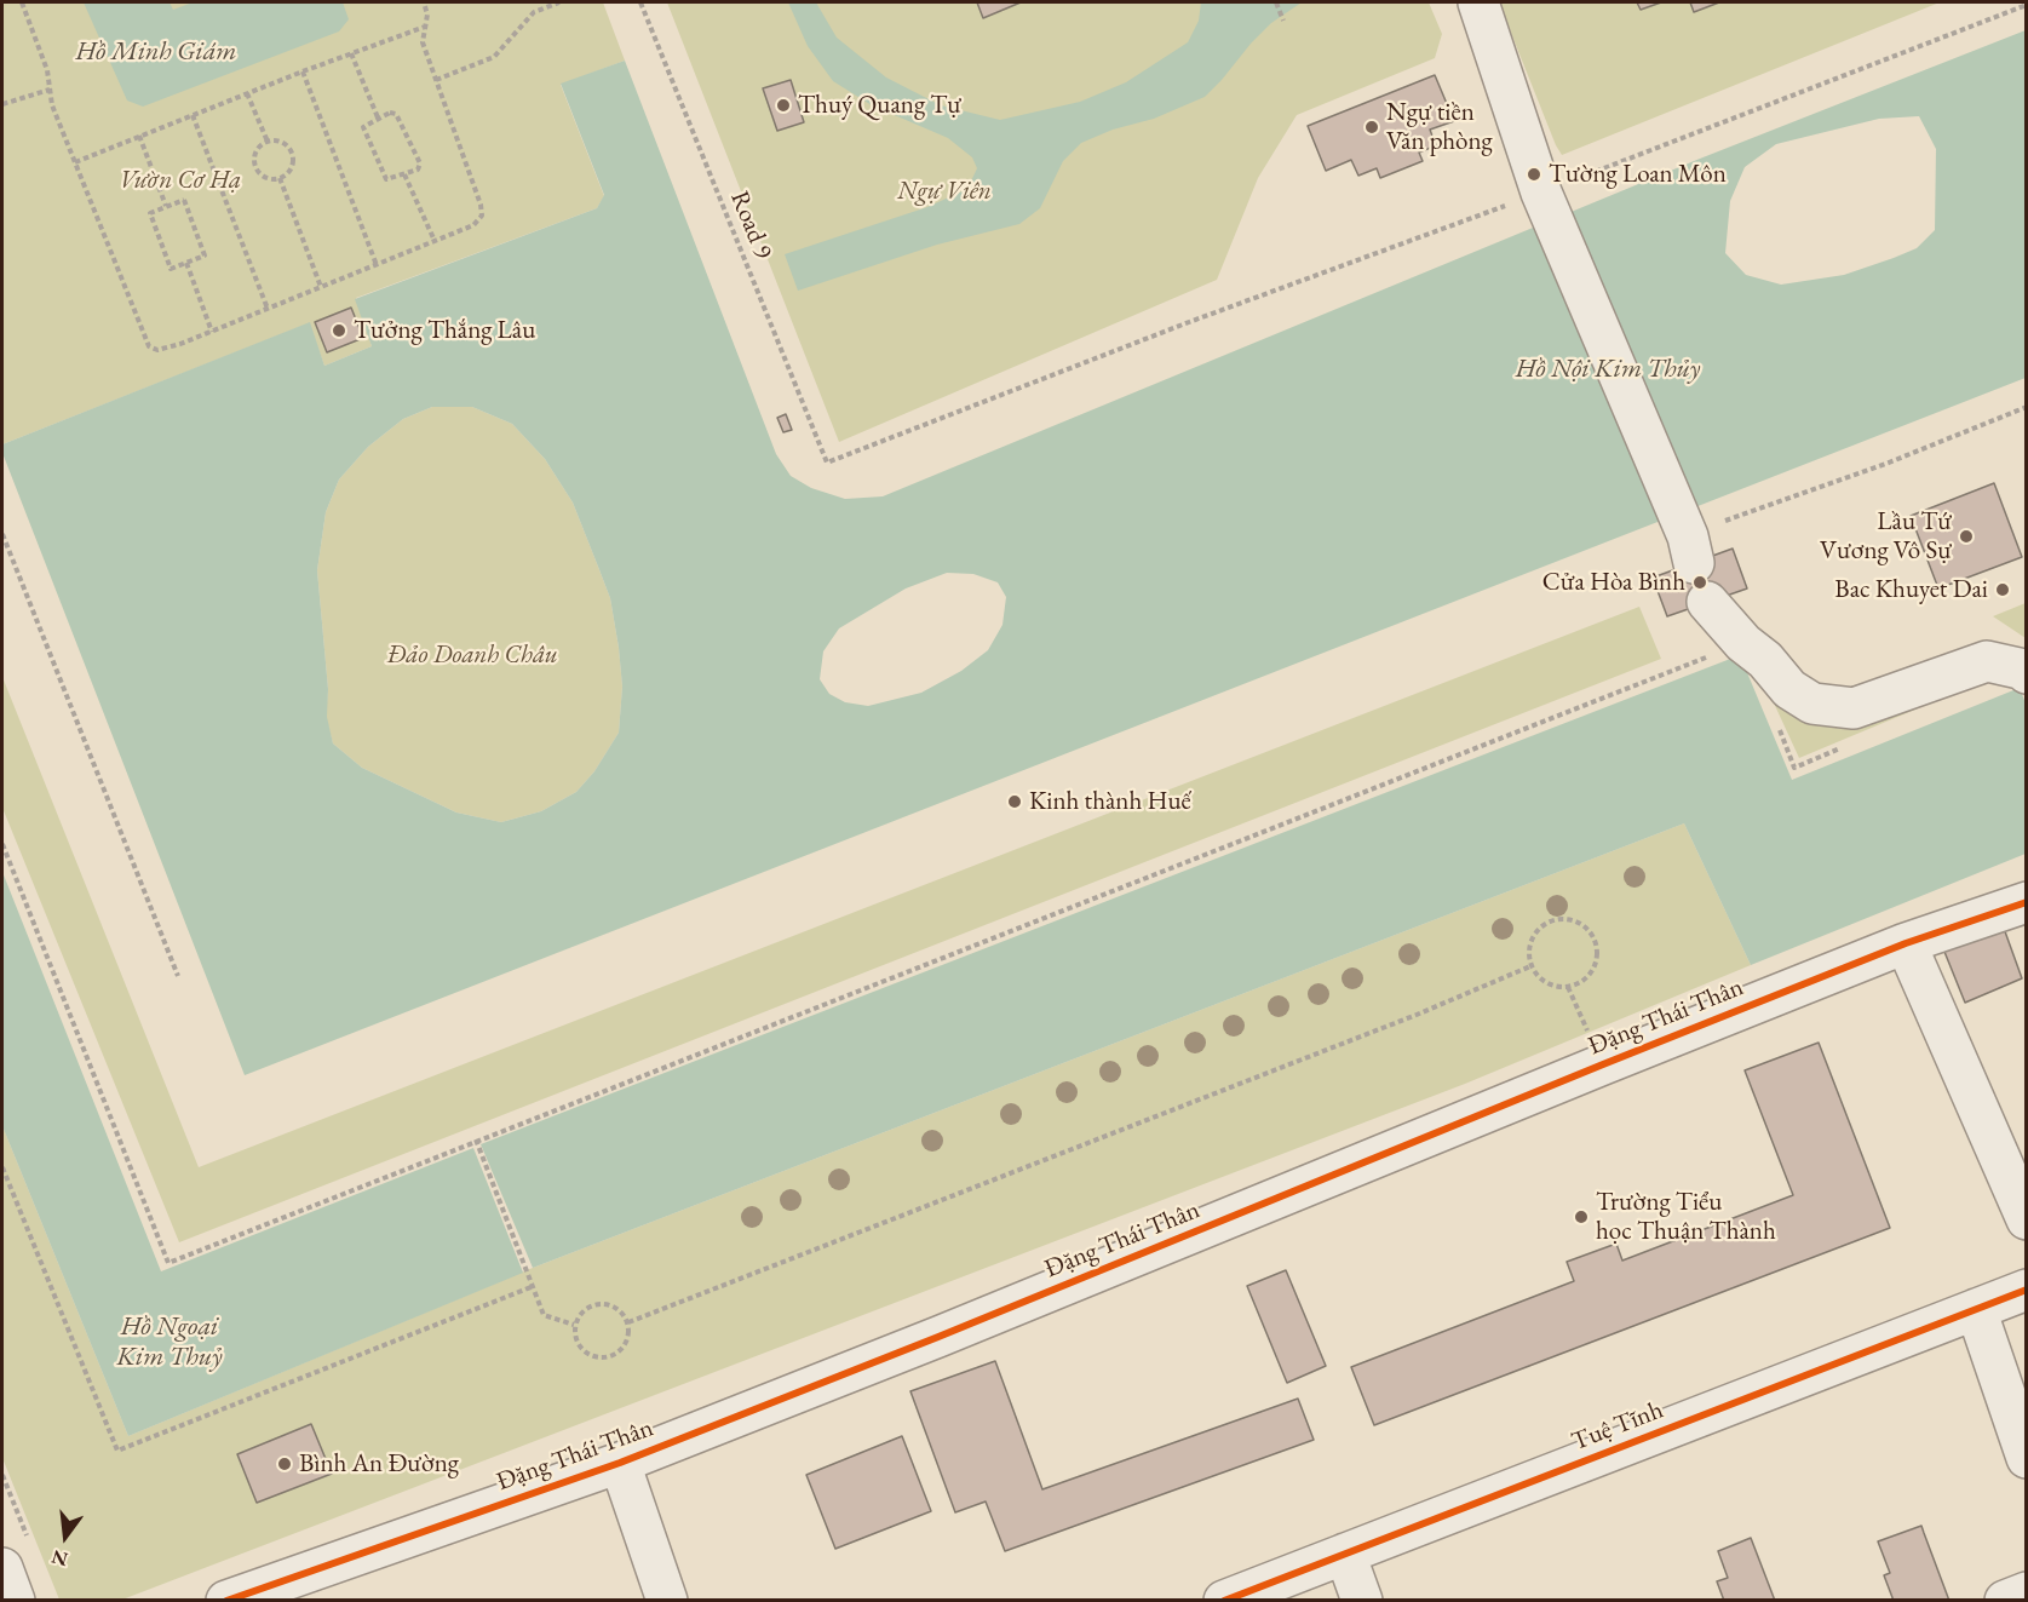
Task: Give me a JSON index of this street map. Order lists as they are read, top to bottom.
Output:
{
  "streets": {
    "street": ["Đặng Thái Thân", "Tuệ Tĩnh"],
    "path": ["Road 9"]
  },
  "water": ["Hồ Minh Giám", "Hồ Nội Kim Thủy", "Hồ Ngoại Kim Thuỷ"],
  "parks": ["Vườn Cơ Hạ", "Ngự Viên", "Đảo Doanh Châu"],
  "places": [
    "Thuý Quang Tự",
    "Ngự tiền Văn phòng",
    "Tường Loan Môn",
    "Tưởng Thắng Lâu",
    "Lầu Tứ Vương Vô Sự",
    "Cửa Hòa Bình",
    "Bac Khuyet Dai",
    "Kinh thành Huế",
    "Trường Tiểu học Thuận Thành",
    "Bình An Đường"
  ],
  "north": "bottom"
}
